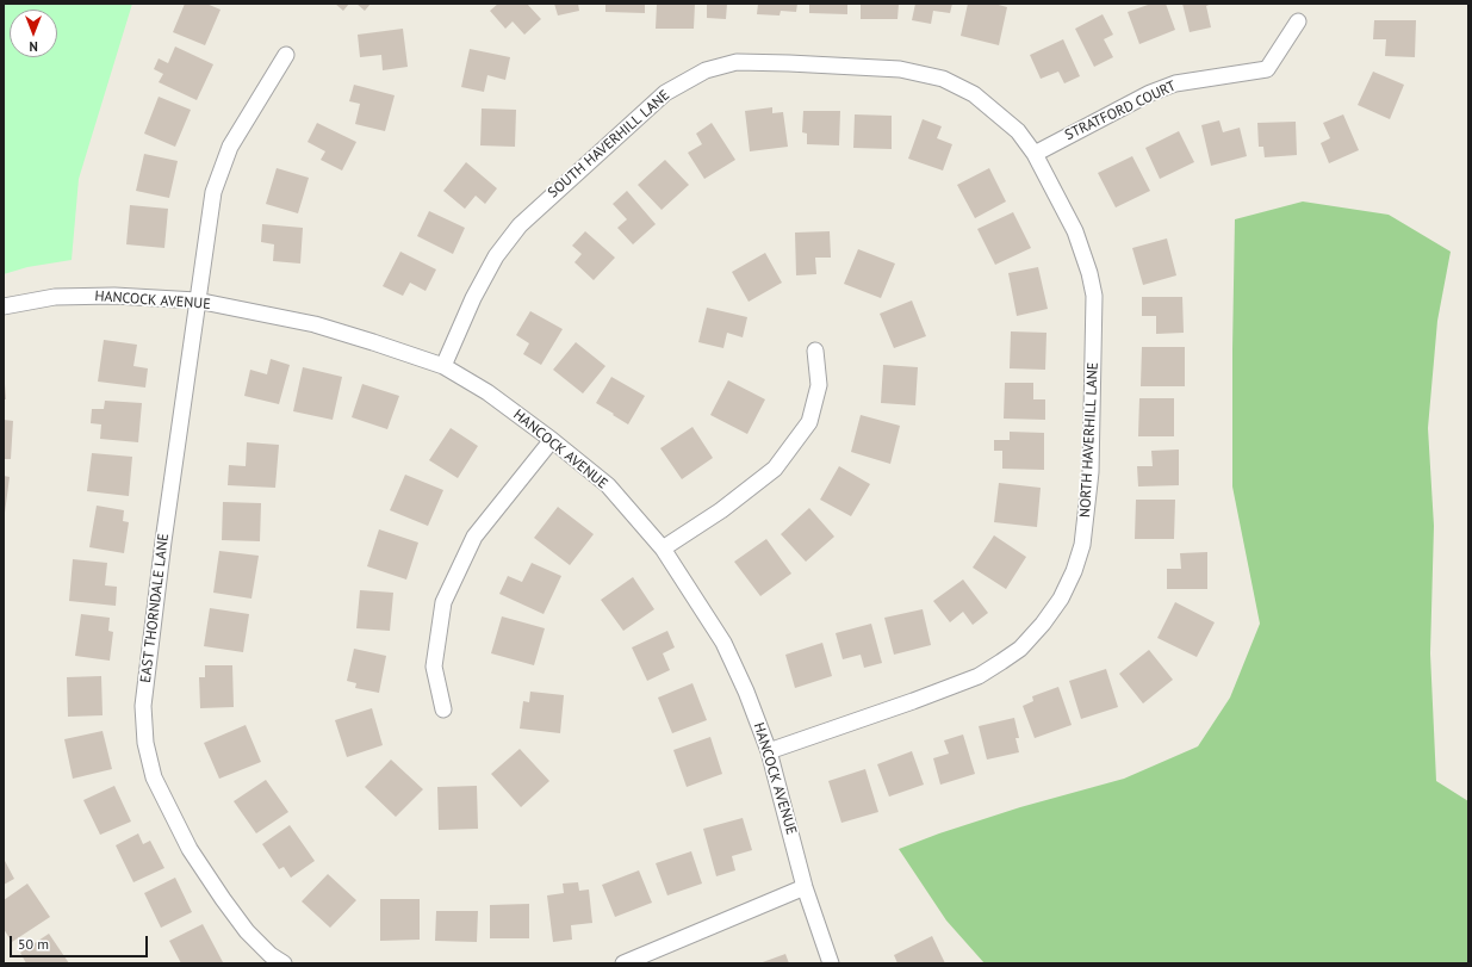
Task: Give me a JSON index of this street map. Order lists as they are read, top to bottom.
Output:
{
  "streets": {
    "street": [
      "STRATFORD COURT",
      "SOUTH HAVERHILL LANE",
      "HANCOCK AVENUE",
      "NORTH HAVERHILL LANE",
      "EAST THORNDALE LANE"
    ]
  },
  "crossings": [
    ["STRATFORD COURT", "SOUTH HAVERHILL LANE"],
    ["STRATFORD COURT", "NORTH HAVERHILL LANE"],
    ["SOUTH HAVERHILL LANE", "HANCOCK AVENUE"],
    ["SOUTH HAVERHILL LANE", "NORTH HAVERHILL LANE"],
    ["HANCOCK AVENUE", "NORTH HAVERHILL LANE"],
    ["HANCOCK AVENUE", "EAST THORNDALE LANE"]
  ],
  "scale_bar": "50 m",
  "north": "bottom"
}
